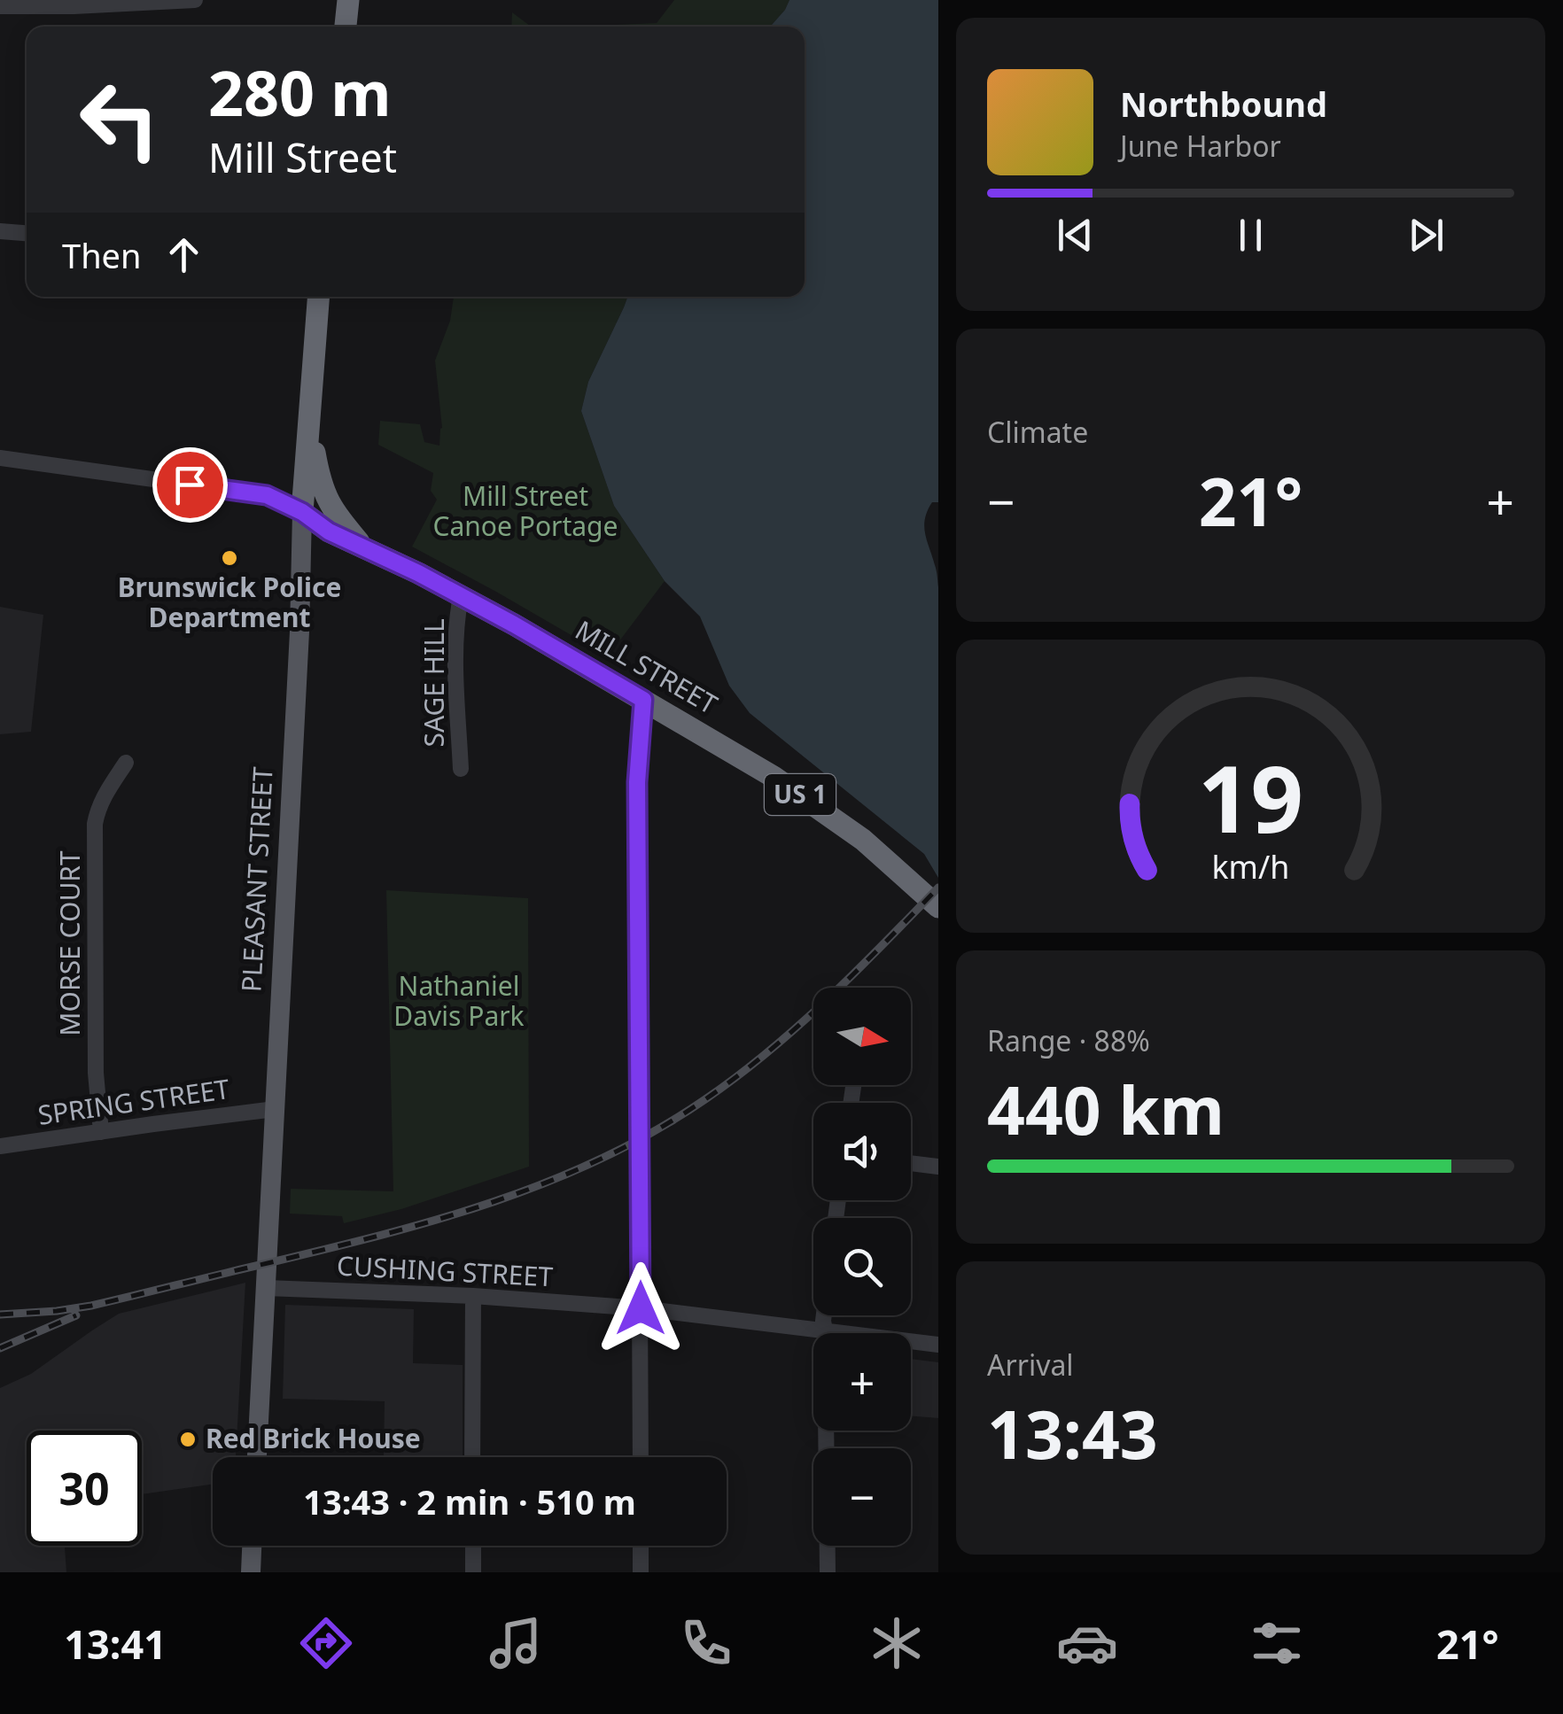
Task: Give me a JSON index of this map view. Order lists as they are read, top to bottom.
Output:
{
  "streets": {
    "highway": ["MILL STREET", "US 1", "PLEASANT STREET"],
    "street": [
      "SAGE HILL",
      "MORSE COURT",
      "SPRING STREET",
      "CUSHING STREET"
    ]
  },
  "crossings": [
    ["MILL STREET", "SAGE HILL"],
    ["MILL STREET", "US 1"],
    ["MILL STREET", "PLEASANT STREET"],
    ["US 1", "PLEASANT STREET"],
    ["PLEASANT STREET", "SPRING STREET"],
    ["PLEASANT STREET", "CUSHING STREET"],
    ["MORSE COURT", "SPRING STREET"]
  ],
  "parks": ["Mill Street Canoe Portage", "Nathaniel Davis Park"],
  "places": ["Brunswick Police Department", "Red Brick House"],
  "north": "right",
  "page": {
    "turn": ["280 m", "Mill Street"],
    "song": ["Northbound", "June Harbor"],
    "then": "Then",
    "tile": [
      "Climate",
      ["Range · 88%", "440 km"],
      ["Arrival", "13:43"]
    ],
    "heat": ["−", "21°", "+"],
    "map_buttons": ["+", "−"],
    "limit": "30",
    "trip": "13:43 · 2 min · 510 m",
    "tabs": ["13:41", "21°"],
    "gauge": ["19", "km/h"]
  }
}
